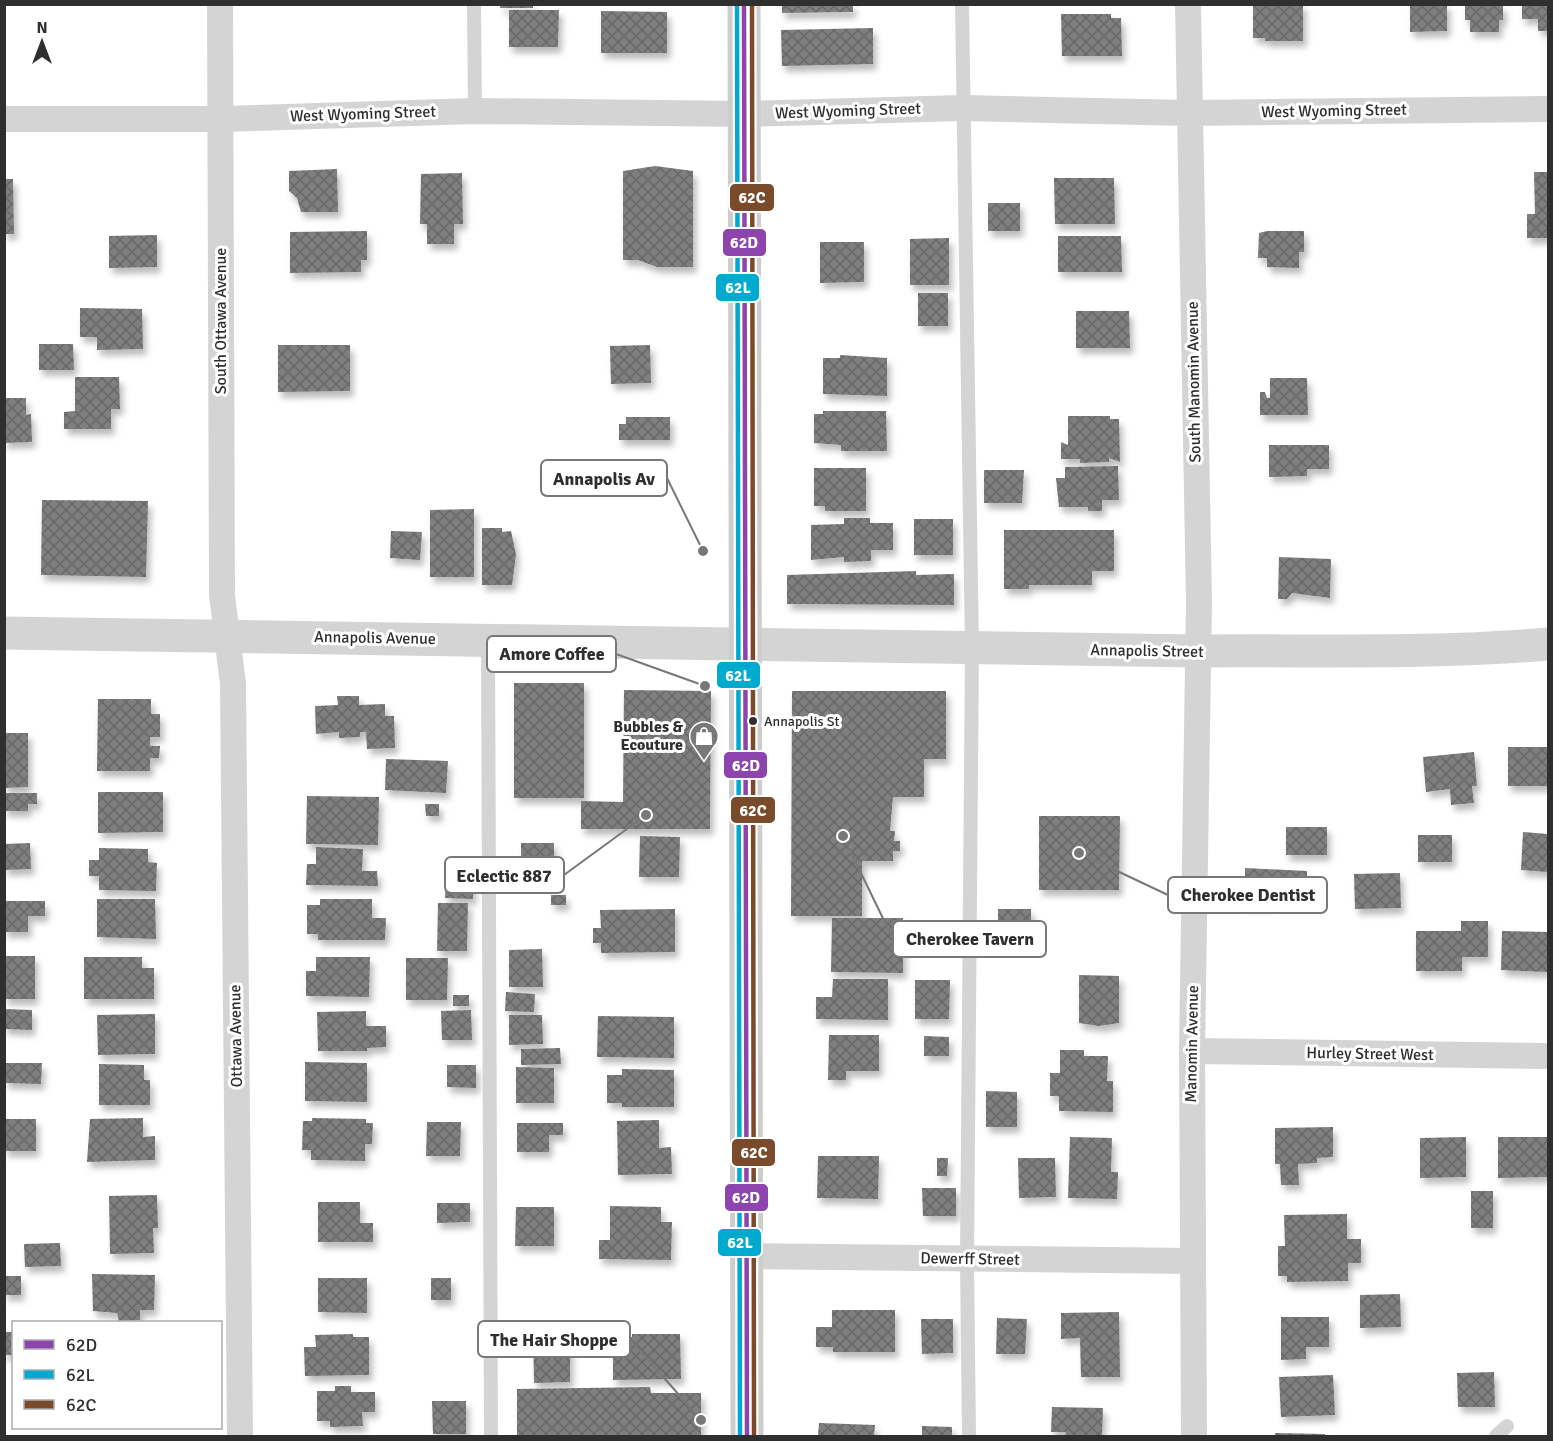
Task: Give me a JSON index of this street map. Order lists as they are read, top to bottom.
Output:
{
  "streets": {
    "street": [
      "West Wyoming Street",
      "South Ottawa Avenue",
      "South Manomin Avenue",
      "Annapolis Avenue",
      "Annapolis Street",
      "Ottawa Avenue",
      "Manomin Avenue",
      "Hurley Street West",
      "Dewerff Street"
    ]
  },
  "crossings": [
    ["West Wyoming Street", "South Ottawa Avenue"],
    ["West Wyoming Street", "South Manomin Avenue"],
    ["South Ottawa Avenue", "Annapolis Avenue"],
    ["South Ottawa Avenue", "Ottawa Avenue"],
    ["South Manomin Avenue", "Annapolis Street"],
    ["South Manomin Avenue", "Manomin Avenue"],
    ["Annapolis Avenue", "Annapolis Street"],
    ["Annapolis Avenue", "Ottawa Avenue"],
    ["Annapolis Street", "Manomin Avenue"],
    ["Manomin Avenue", "Hurley Street West"],
    ["Manomin Avenue", "Dewerff Street"]
  ],
  "places": {
    "other": [
      "Annapolis Av",
      "Amore Coffee",
      "Annapolis St",
      "Eclectic 887",
      "Cherokee Tavern",
      "Cherokee Dentist",
      "The Hair Shoppe"
    ],
    "shop": ["Bubbles & Ecouture"]
  },
  "lines": ["transit line 62D", "transit line 62L", "transit line 62C"],
  "legend": ["62D", "62L", "62C"],
  "north": "top"
}
